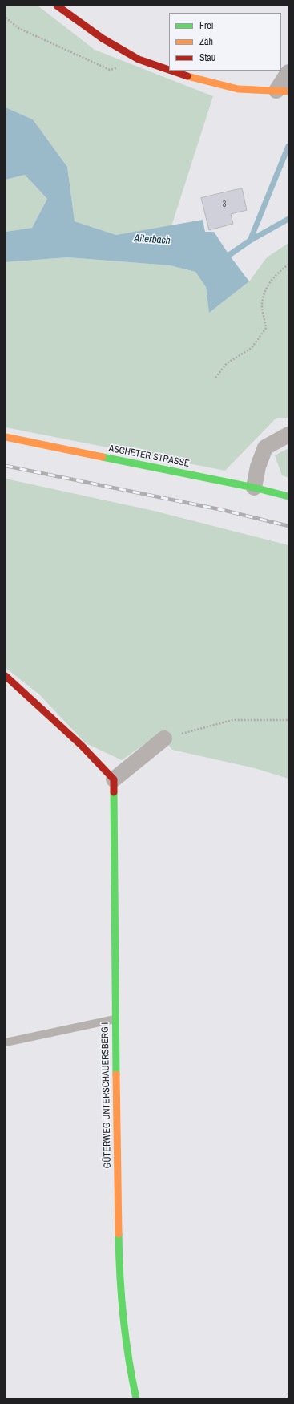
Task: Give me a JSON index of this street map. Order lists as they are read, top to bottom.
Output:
{
  "streets": {
    "street": ["ASCHETER STRASSE", "GÜTERWEG UNTERSCHAUERSBERG I"]
  },
  "water": ["Aiterbach"],
  "house_numbers": ["3"],
  "legend": ["Frei", "Zäh", "Stau"]
}
